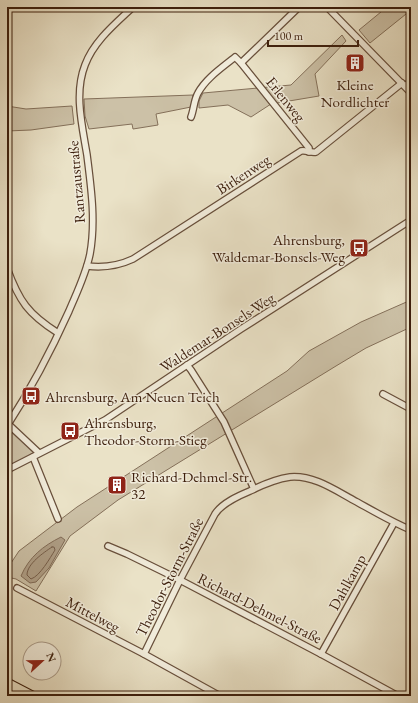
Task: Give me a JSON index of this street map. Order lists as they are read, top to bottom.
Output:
{
  "streets": {
    "street": [
      "Erlenweg",
      "Birkenweg",
      "Rantzaustraße",
      "Waldemar-Bonsels-Weg",
      "Theodor-Storm-Straße",
      "Dahlkamp",
      "Richard-Dehmel-Straße",
      "Mittelweg"
    ]
  },
  "crossings": [
    ["Erlenweg", "Birkenweg"],
    ["Birkenweg", "Rantzaustraße"],
    ["Theodor-Storm-Straße", "Dahlkamp"],
    ["Theodor-Storm-Straße", "Richard-Dehmel-Straße"],
    ["Theodor-Storm-Straße", "Mittelweg"],
    ["Dahlkamp", "Richard-Dehmel-Straße"]
  ],
  "places": {
    "building": ["Kleine Nordlichter", "Richard-Dehmel-Str. 32"],
    "bus stop": ["Ahrensburg, Waldemar-Bonsels-Weg", "Ahrensburg, Am Neuen Teich", "Ahrensburg, Theodor-Storm-Stieg"]
  },
  "scale_bar": "100 m",
  "north": "right"
}
